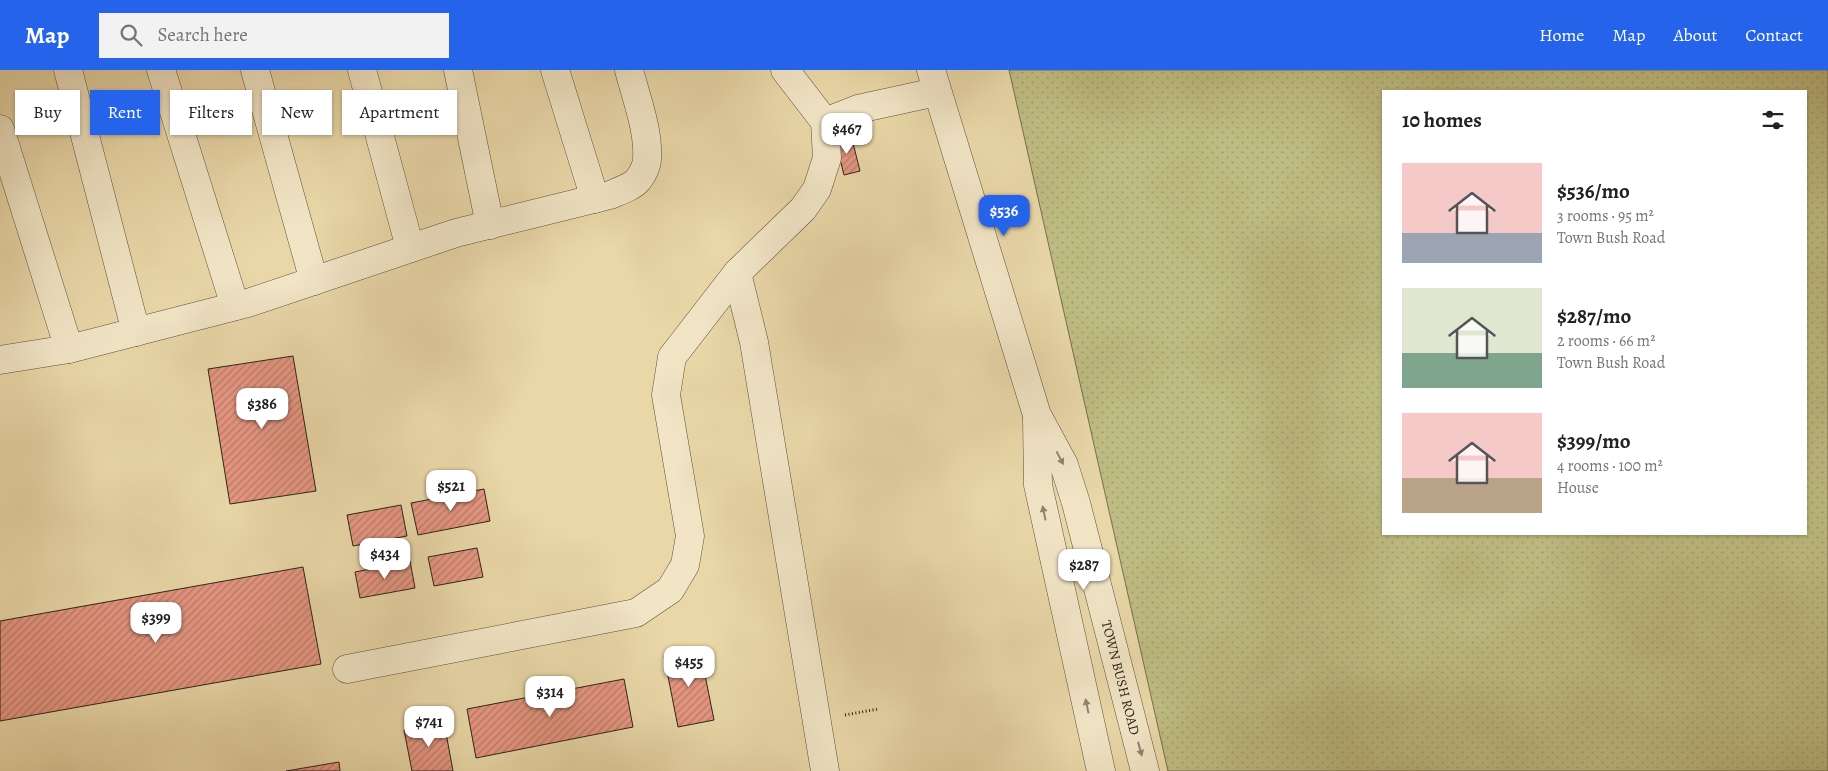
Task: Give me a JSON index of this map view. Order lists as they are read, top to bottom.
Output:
{
  "streets": {
    "street": ["TOWN BUSH ROAD"]
  },
  "page": {
    "header": "Map",
    "search": "Search here",
    "nav": [
      "Home",
      "Map",
      "About",
      "Contact"
    ],
    "chip": [
      "Buy",
      "Rent",
      "Filters",
      "New",
      "Apartment"
    ],
    "heading": "10 homes",
    "price": [
      "$467",
      "$536",
      "$386",
      "$521",
      "$434",
      "$287",
      "$399",
      "$455",
      "$314",
      "$741"
    ],
    "list": [
      {
        "name": "$536/mo",
        "note": "3 rooms · 95 m² · Town Bush Road"
      },
      {
        "name": "$287/mo",
        "note": "2 rooms · 66 m² · Town Bush Road"
      },
      {
        "name": "$399/mo",
        "note": "4 rooms · 100 m² · House"
      }
    ]
  }
}
